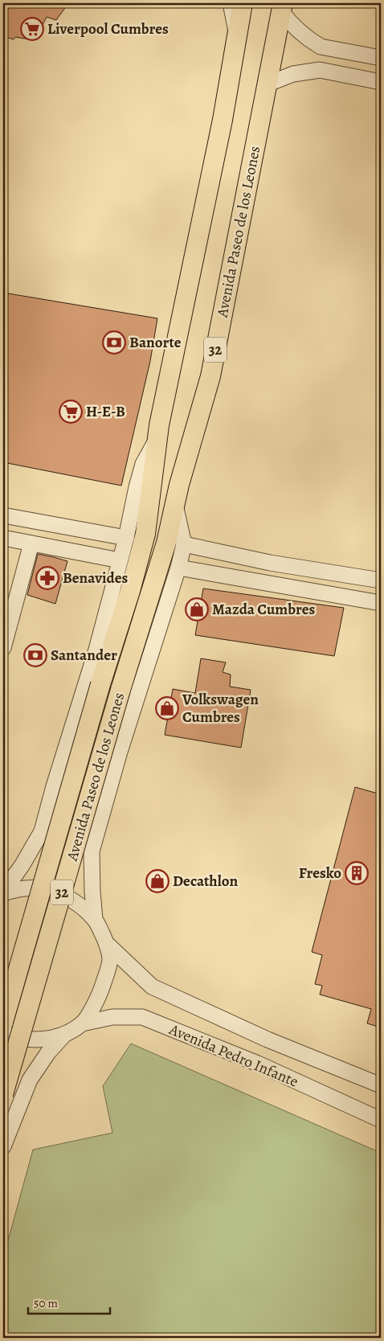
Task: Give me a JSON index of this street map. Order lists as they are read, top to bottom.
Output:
{
  "streets": {
    "main road": ["Avenida Paseo de los Leones", "32"],
    "street": ["Avenida Pedro Infante"]
  },
  "places": {
    "supermarket": ["Liverpool Cumbres", "H-E-B"],
    "bank": ["Banorte", "Santander"],
    "pharmacy": ["Benavides"],
    "shop": ["Mazda Cumbres", "Volkswagen Cumbres", "Decathlon"],
    "building": ["Fresko"]
  },
  "scale_bar": "50 m"
}
